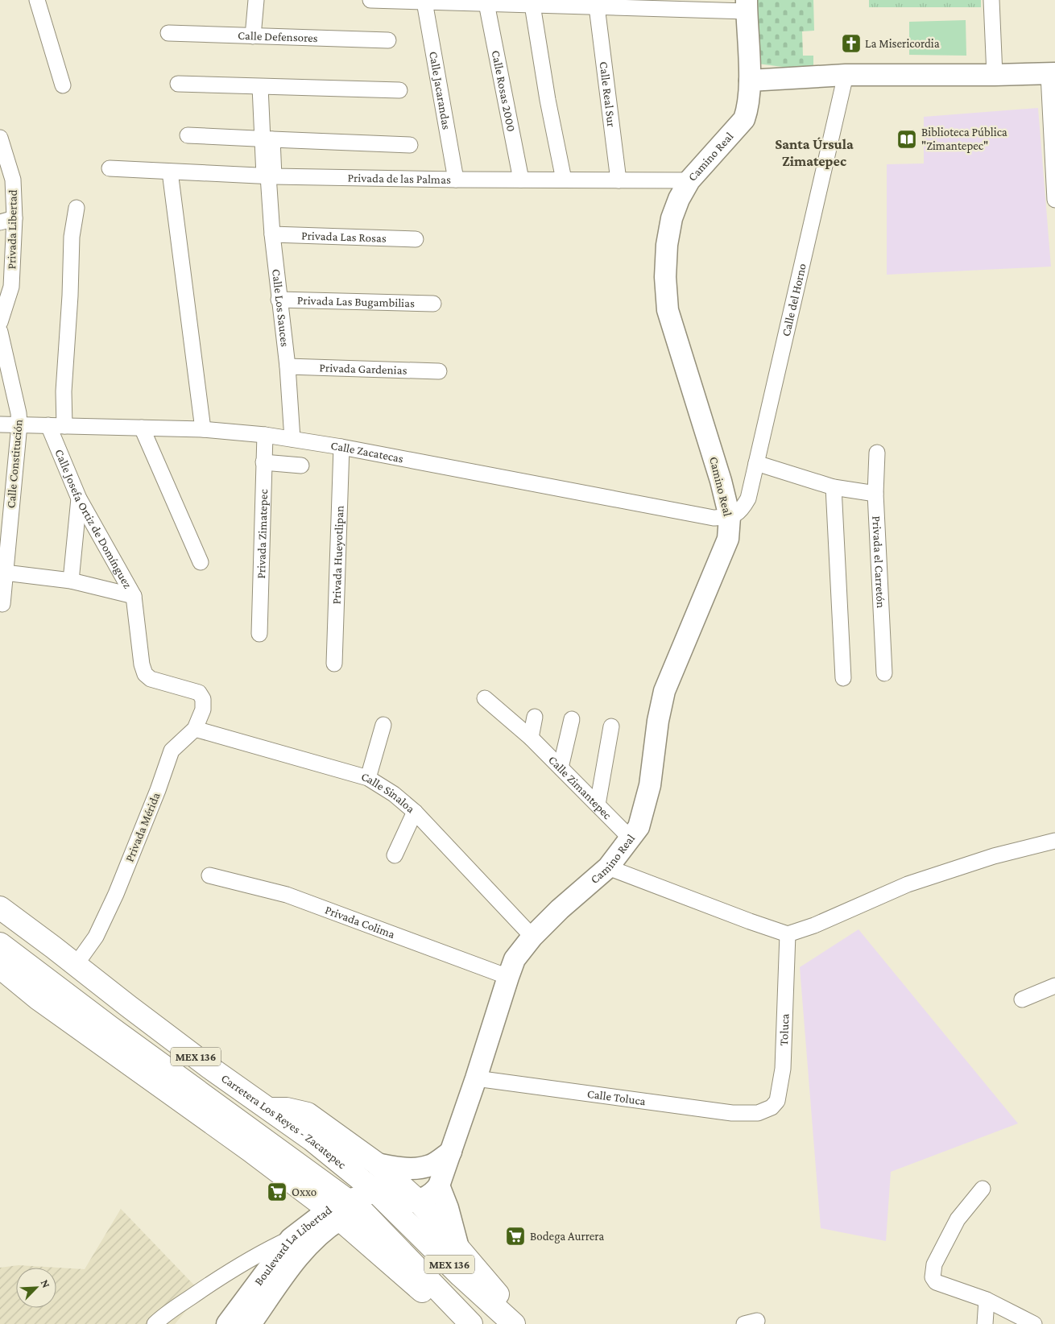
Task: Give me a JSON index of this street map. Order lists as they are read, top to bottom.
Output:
{
  "streets": {
    "main road": [
      "Camino Real",
      "MEX 136",
      "Carretera Los Reyes - Zacatepec",
      "Boulevard La Libertad"
    ],
    "street": [
      "Calle Defensores",
      "Calle Jacarandas",
      "Calle Rosas 2000",
      "Calle Real Sur",
      "Privada de las Palmas",
      "Privada Libertad",
      "Privada Las Rosas",
      "Calle del Horno",
      "Privada Las Bugambilias",
      "Calle Los Sauces",
      "Privada Gardenias",
      "Calle Zacatecas",
      "Calle Constitución",
      "Calle Josefa Ortiz de Domínguez",
      "Privada Zimatepec",
      "Privada Hueyotlipan",
      "Privada el Carretón",
      "Calle Zimantepec",
      "Calle Sinaloa",
      "Privada Mérida",
      "Privada Colima",
      "Toluca",
      "Calle Toluca"
    ]
  },
  "crossings": [
    ["Calle Jacarandas", "Privada de las Palmas"],
    ["Calle Rosas 2000", "Privada de las Palmas"],
    ["Calle Real Sur", "Privada de las Palmas"],
    ["Camino Real", "Privada de las Palmas"],
    ["Camino Real", "Calle del Horno"],
    ["Camino Real", "Calle Zacatecas"],
    ["Camino Real", "Calle Zimantepec"],
    ["Camino Real", "Calle Sinaloa"],
    ["Camino Real", "Privada Colima"],
    ["Camino Real", "Calle Toluca"],
    ["Privada de las Palmas", "Calle Los Sauces"],
    ["Privada Las Rosas", "Calle Los Sauces"],
    ["Calle del Horno", "Calle Zacatecas"],
    ["Privada Las Bugambilias", "Calle Los Sauces"],
    ["Calle Los Sauces", "Privada Gardenias"],
    ["Calle Los Sauces", "Calle Zacatecas"],
    ["Calle Zacatecas", "Calle Constitución"],
    ["Calle Zacatecas", "Calle Josefa Ortiz de Domínguez"],
    ["Calle Zacatecas", "Privada Zimatepec"],
    ["Calle Zacatecas", "Privada Hueyotlipan"],
    ["Calle Josefa Ortiz de Domínguez", "Privada Mérida"],
    ["Calle Sinaloa", "Privada Mérida"],
    ["Privada Mérida", "Carretera Los Reyes - Zacatepec"],
    ["Toluca", "Calle Toluca"],
    ["Carretera Los Reyes - Zacatepec", "Boulevard La Libertad"]
  ],
  "districts": ["Santa Úrsula Zimatepec"],
  "places": {
    "church": ["La Misericordia"],
    "library": ["Biblioteca Pública \"Zimantepec\""],
    "supermarket": ["Oxxo", "Bodega Aurrera"]
  },
  "north": "top right"
}
